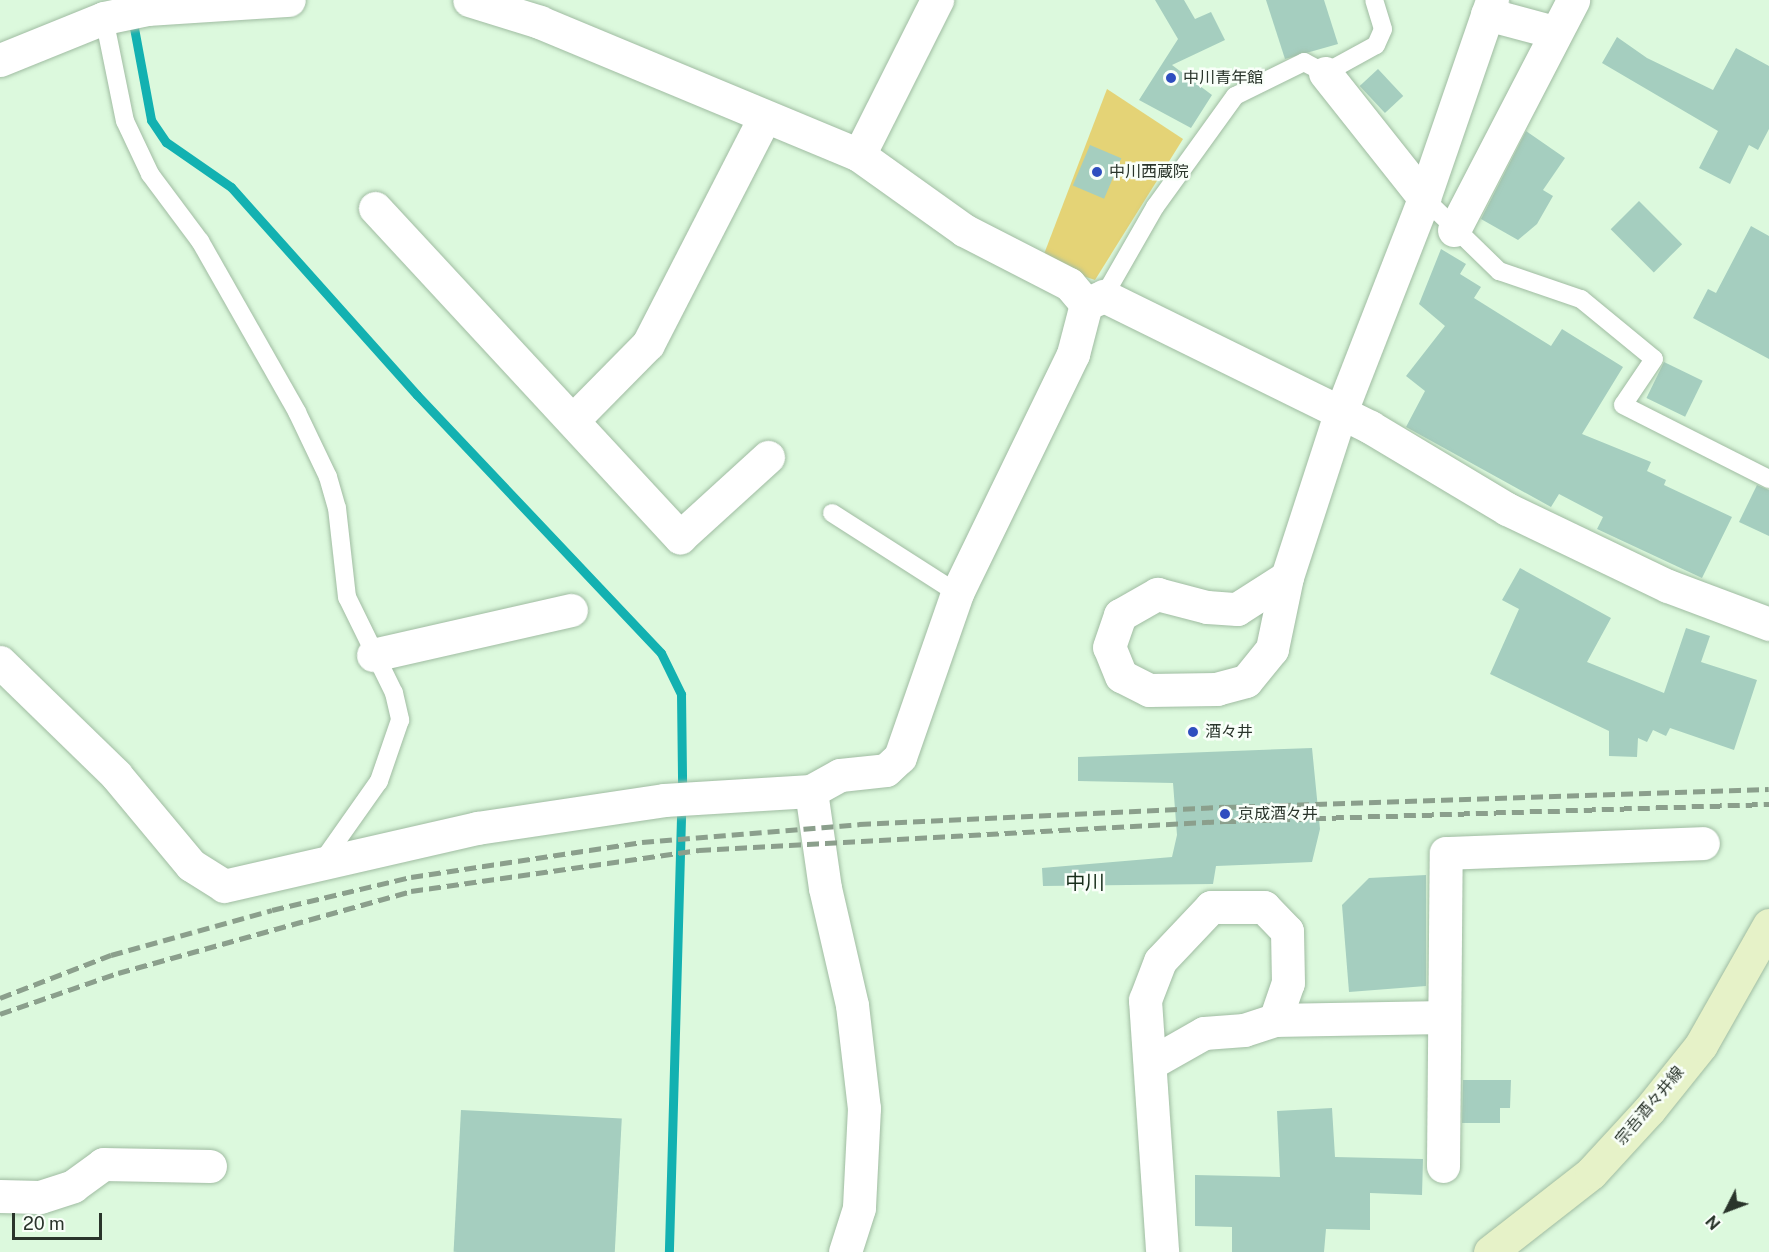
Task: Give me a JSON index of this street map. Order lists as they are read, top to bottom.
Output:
{
  "streets": {
    "main road": ["宗吾酒々井線"]
  },
  "districts": ["中川"],
  "places": [
    "中川青年館",
    "中川西蔵院",
    "酒々井",
    "京成酒々井"
  ],
  "scale_bar": "20 m",
  "north": "bottom left"
}
